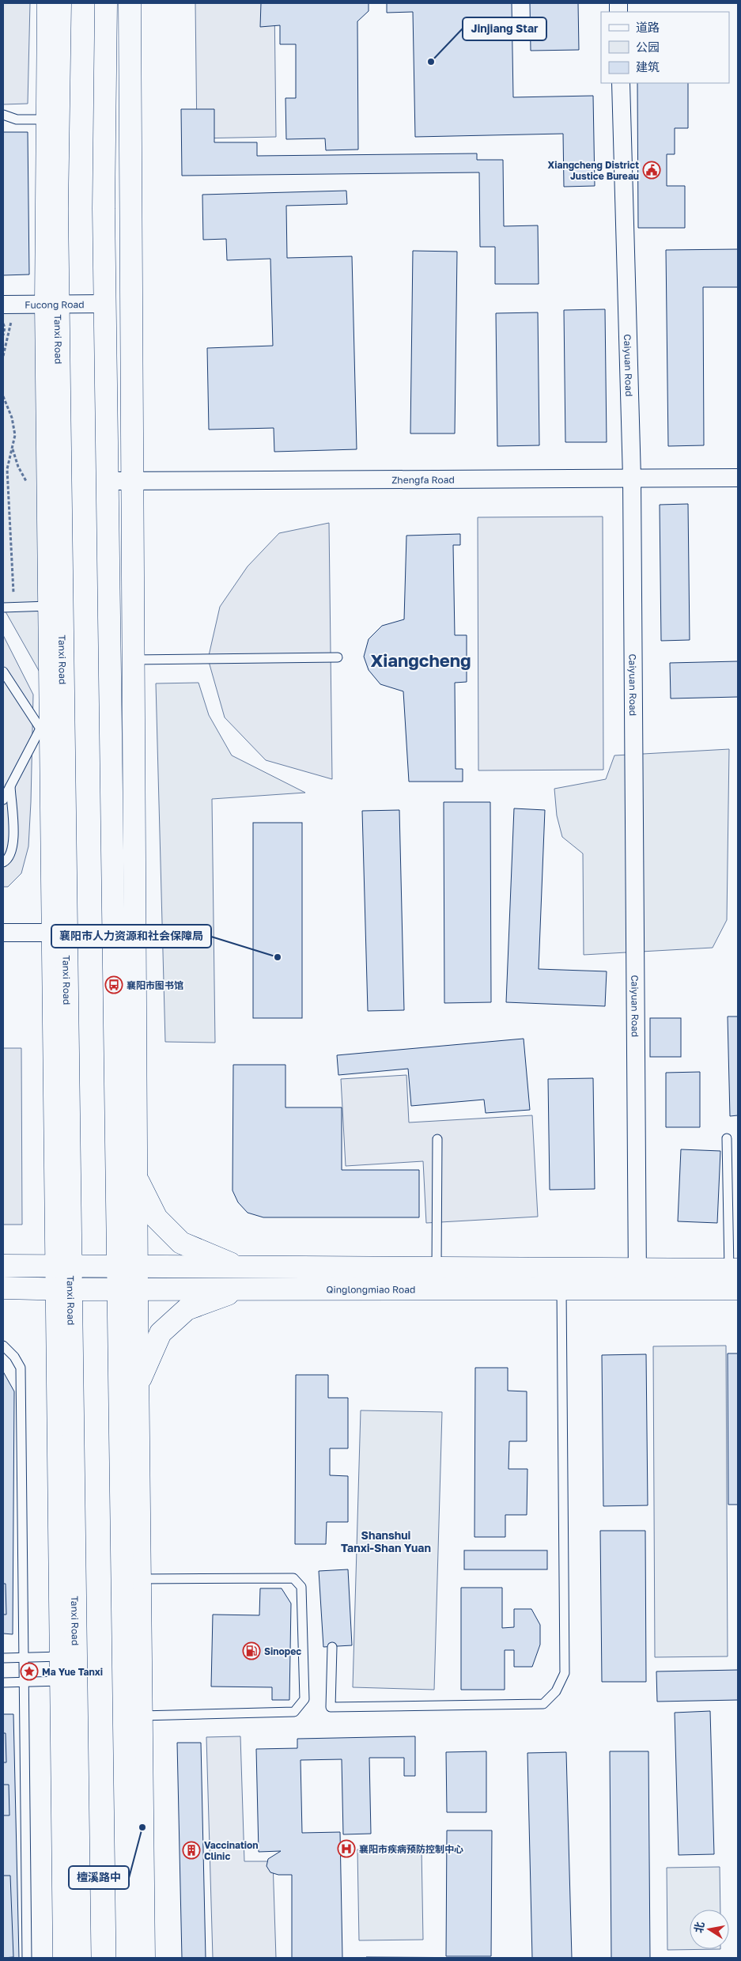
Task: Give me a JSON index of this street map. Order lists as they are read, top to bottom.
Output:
{
  "streets": {
    "street": [
      "Fucong Road",
      "Tanxi Road",
      "Caiyuan Road",
      "Zhengfa Road",
      "Qinglongmiao Road"
    ]
  },
  "crossings": [
    ["Fucong Road", "Tanxi Road"],
    ["Tanxi Road", "Qinglongmiao Road"],
    ["Caiyuan Road", "Zhengfa Road"],
    ["Caiyuan Road", "Qinglongmiao Road"]
  ],
  "districts": ["Xiangcheng", "Shanshui Tanxi-Shan Yuan"],
  "places": {
    "other": ["Jinjiang Star", "襄阳市人力资源和社会保障局", "檀溪路中"],
    "public building": ["Xiangcheng District Justice Bureau"],
    "bus stop": ["襄阳市图书馆"],
    "fuel station": ["Sinopec"],
    "place": ["Ma Yue Tanxi"],
    "hospital": ["襄阳市疾病预防控制中心"],
    "building": ["Vaccination Clinic"]
  },
  "legend": ["道路", "公园", "建筑"],
  "north": "left"
}
